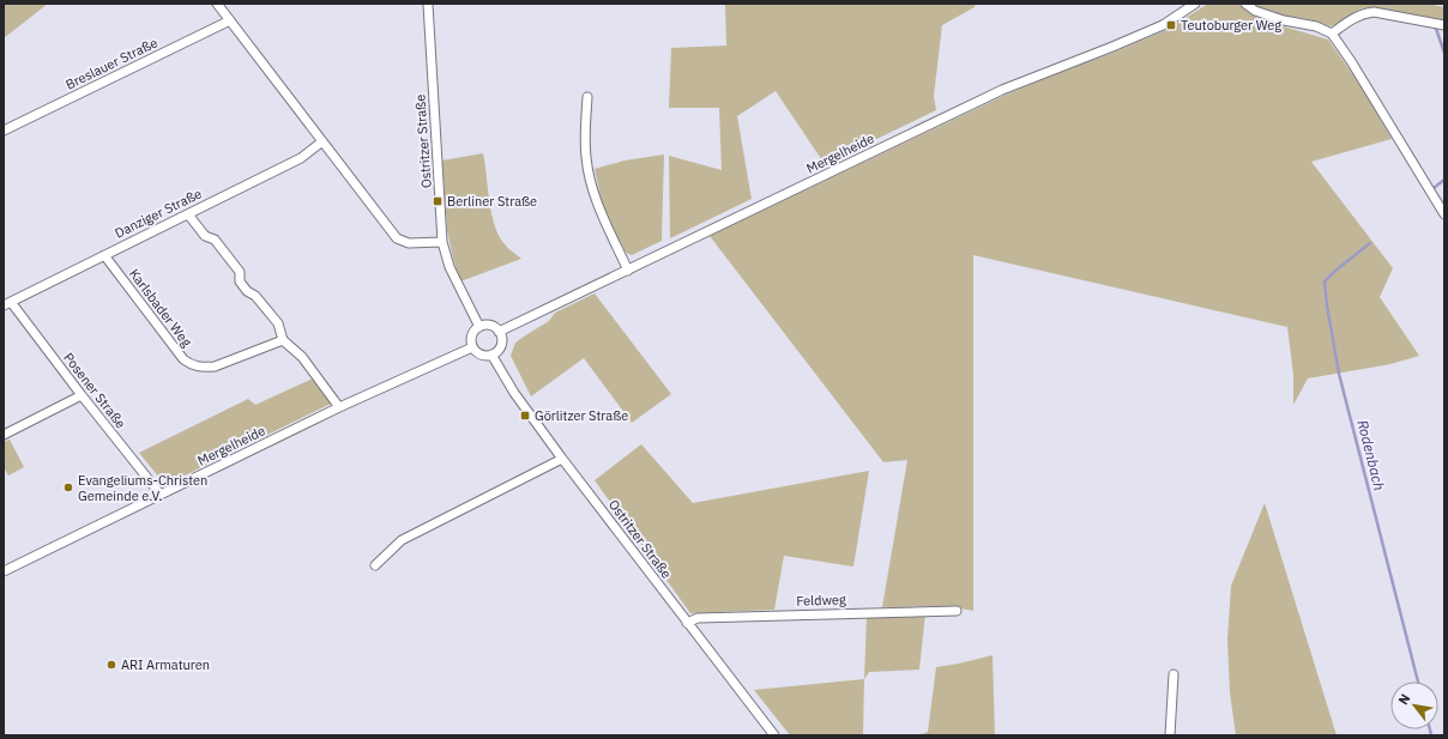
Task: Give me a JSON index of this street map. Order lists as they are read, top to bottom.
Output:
{
  "streets": {
    "street": [
      "Breslauer Straße",
      "Ostritzer Straße",
      "Mergelheide",
      "Danziger Straße",
      "Karlsbader Weg",
      "Posener Straße",
      "Feldweg"
    ]
  },
  "crossings": [
    ["Ostritzer Straße", "Mergelheide"],
    ["Ostritzer Straße", "Feldweg"],
    ["Mergelheide", "Posener Straße"],
    ["Danziger Straße", "Karlsbader Weg"],
    ["Danziger Straße", "Posener Straße"]
  ],
  "water": ["Rodenbach"],
  "places": {
    "transit": ["Teutoburger Weg", "Berliner Straße", "Görlitzer Straße"],
    "other": ["Evangeliums-Christen Gemeinde e.V.", "ARI Armaturen"]
  },
  "north": "top left"
}
